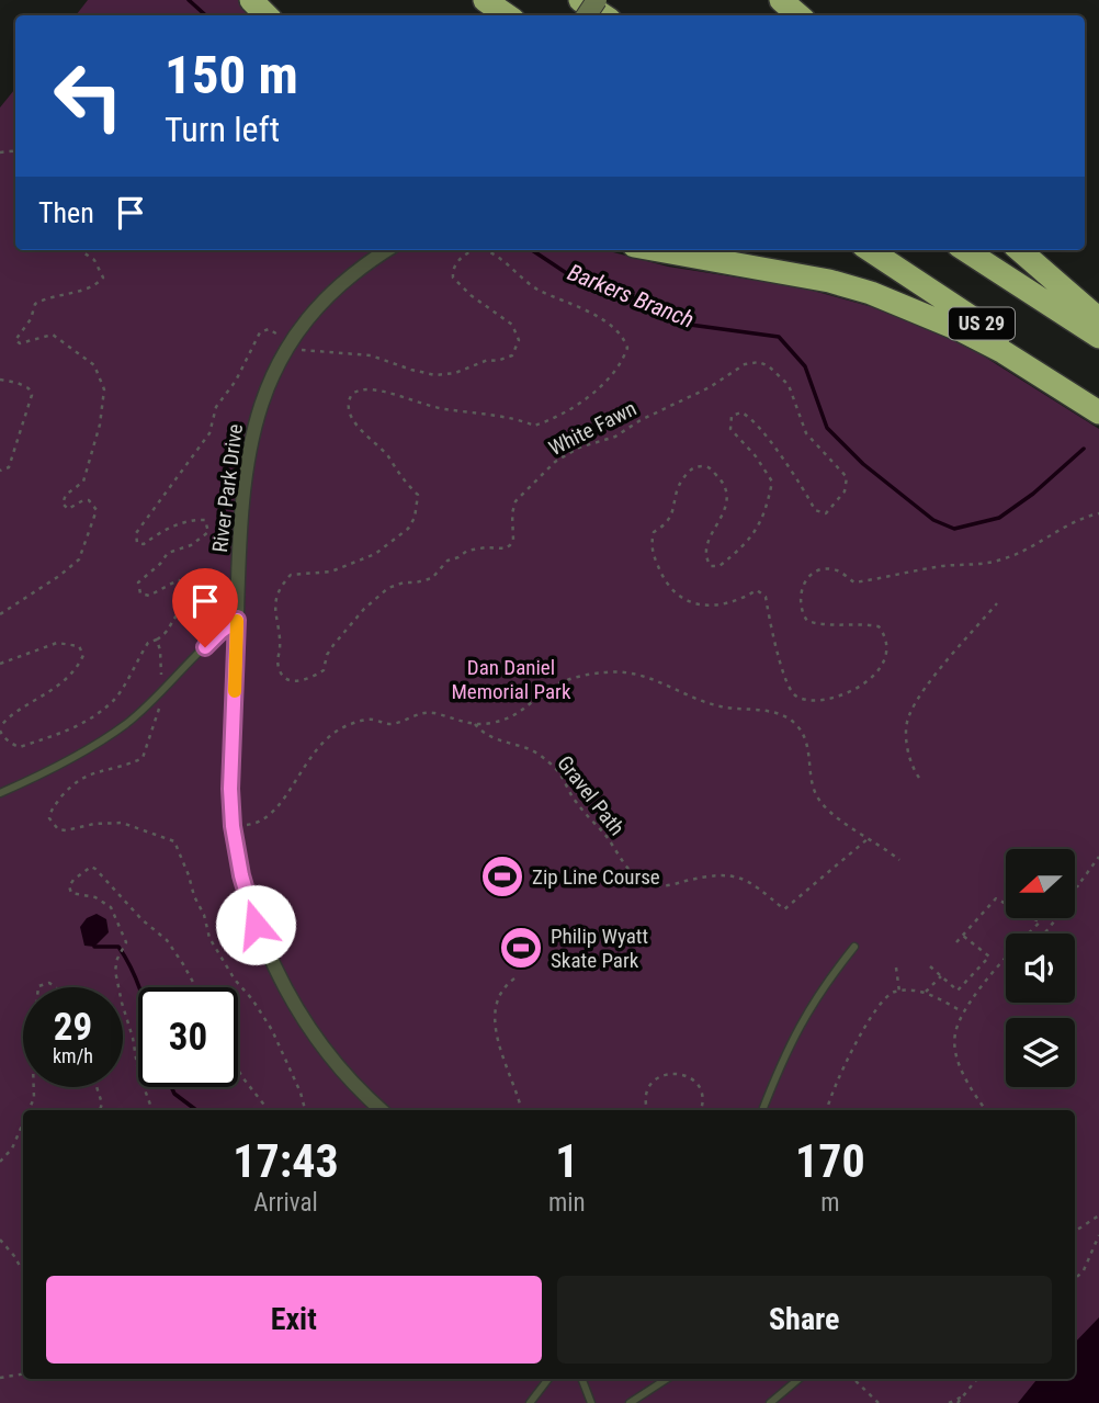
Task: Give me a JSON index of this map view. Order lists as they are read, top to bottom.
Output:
{
  "streets": {
    "highway": ["US 29"],
    "street": ["River Park Drive"],
    "path": ["White Fawn", "Gravel Path"]
  },
  "crossings": [
    ["White Fawn", "River Park Drive"],
    ["River Park Drive", "Gravel Path"]
  ],
  "water": ["Barkers Branch"],
  "parks": ["Dan Daniel Memorial Park"],
  "places": {
    "sports": ["Zip Line Course", "Philip Wyatt Skate Park"]
  },
  "north": "left",
  "page": {
    "turn": ["150 m", "Turn left"],
    "then": "Then",
    "speed": "29 km/h",
    "limit": "30",
    "eta": [
      "17:43",
      "Arrival",
      "1",
      "min",
      "170",
      "m"
    ],
    "buttons": ["Exit", "Share"]
  }
}
